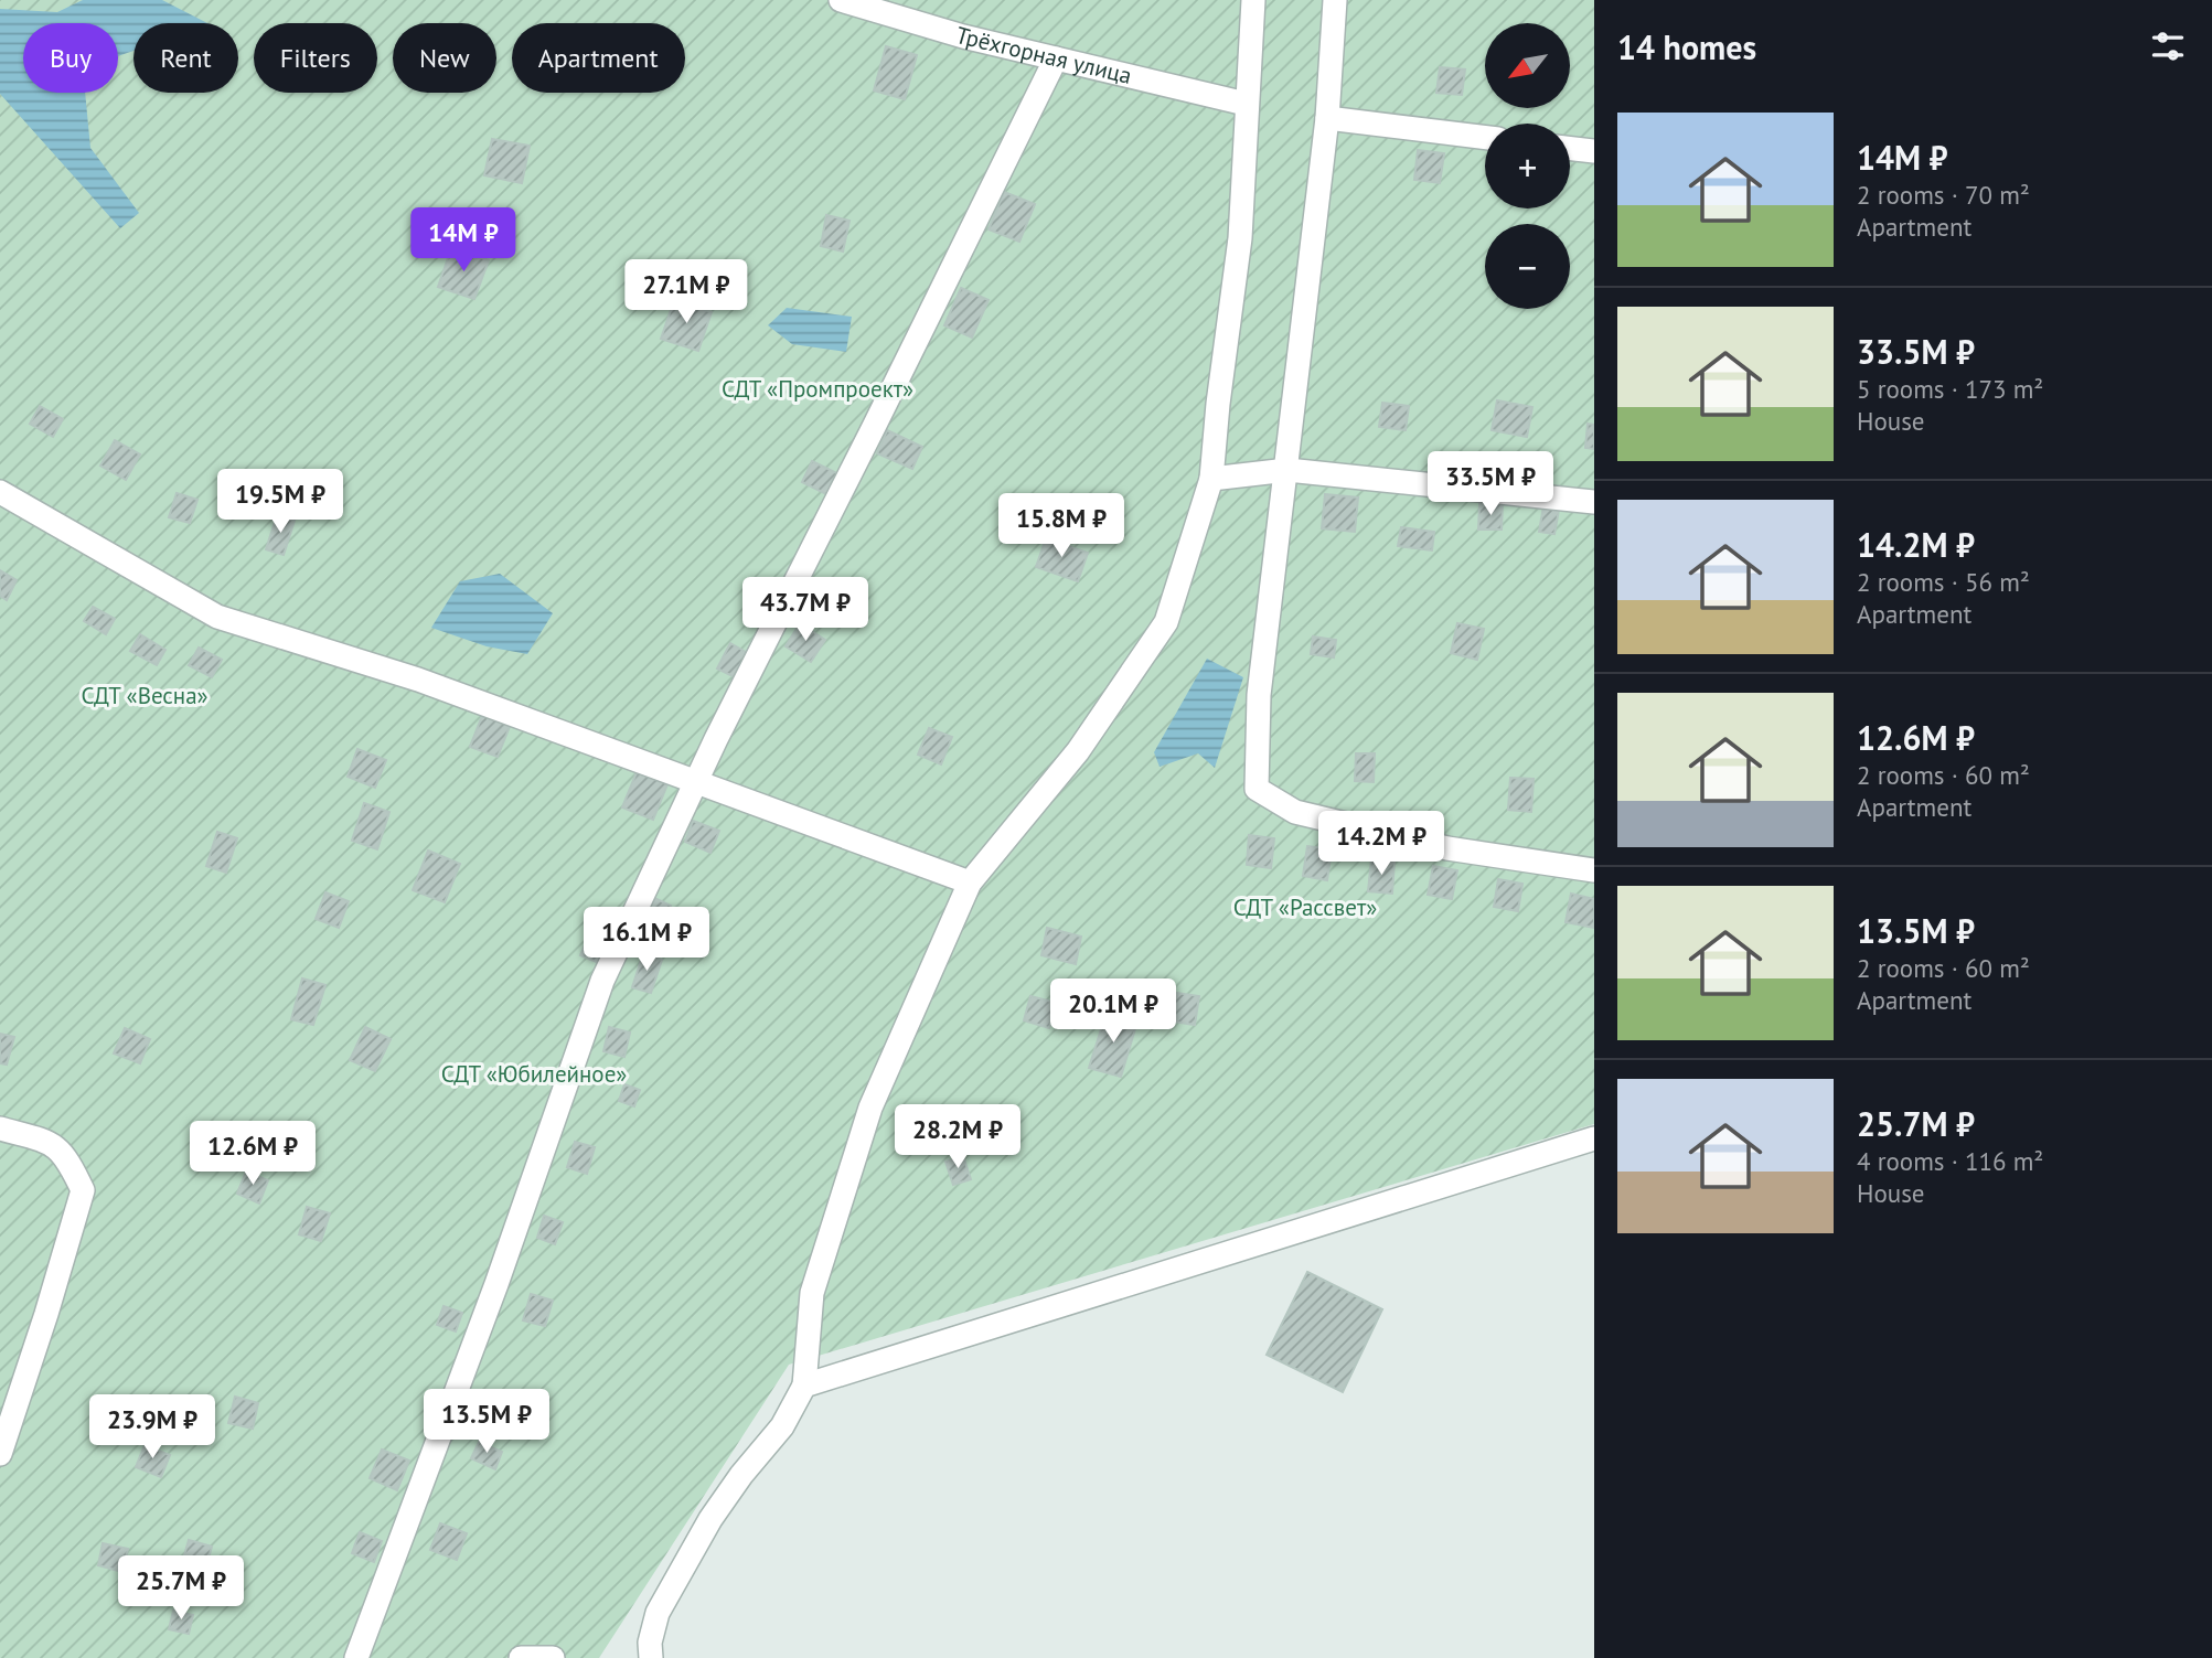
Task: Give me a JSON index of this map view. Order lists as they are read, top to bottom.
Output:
{
  "streets": {
    "lane": ["Трёхгорная улица"]
  },
  "parks": [
    "СДТ «Промпроект»",
    "СДТ «Весна»",
    "СДТ «Рассвет»",
    "СДТ «Юбилейное»"
  ],
  "north": "bottom left",
  "page": {
    "heading": "14 homes",
    "map_buttons": ["+", "−"],
    "chip": [
      "Buy",
      "Rent",
      "Filters",
      "New",
      "Apartment"
    ],
    "list": [
      {
        "name": "14M ₽",
        "note": "2 rooms · 70 m² · Apartment"
      },
      {
        "name": "33.5M ₽",
        "note": "5 rooms · 173 m² · House"
      },
      {
        "name": "14.2M ₽",
        "note": "2 rooms · 56 m² · Apartment"
      },
      {
        "name": "12.6M ₽",
        "note": "2 rooms · 60 m² · Apartment"
      },
      {
        "name": "13.5M ₽",
        "note": "2 rooms · 60 m² · Apartment"
      },
      {
        "name": "25.7M ₽",
        "note": "4 rooms · 116 m² · House"
      }
    ],
    "price": [
      "14M ₽",
      "27.1M ₽",
      "33.5M ₽",
      "19.5M ₽",
      "15.8M ₽",
      "43.7M ₽",
      "14.2M ₽",
      "16.1M ₽",
      "20.1M ₽",
      "28.2M ₽",
      "12.6M ₽",
      "13.5M ₽",
      "23.9M ₽",
      "25.7M ₽"
    ]
  }
}
